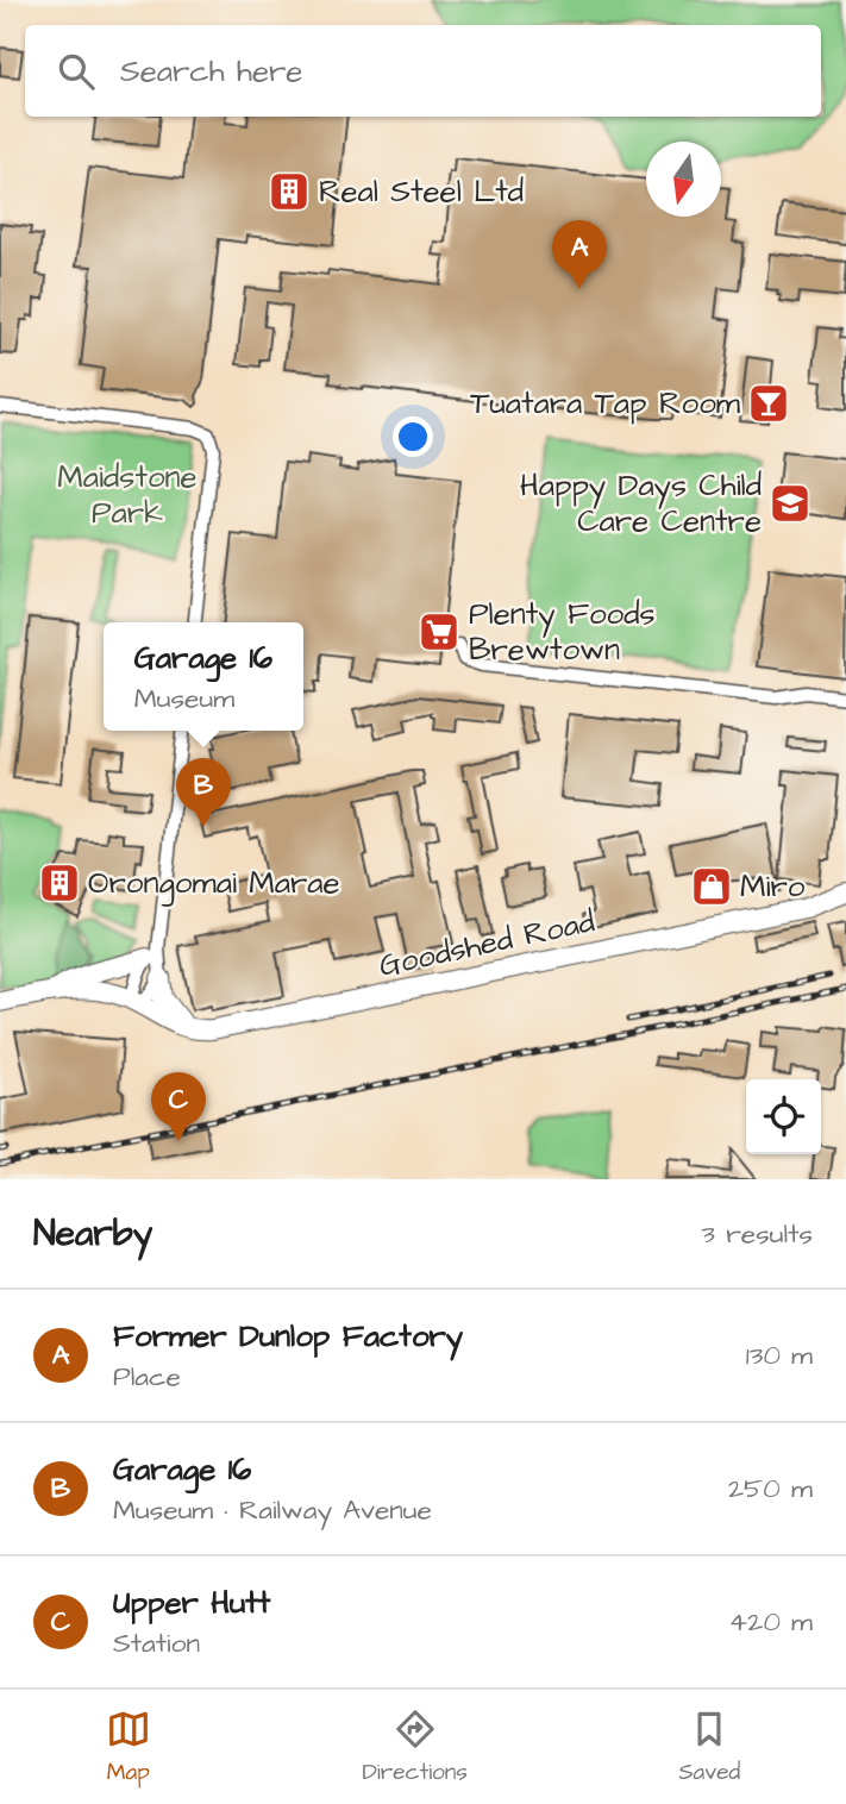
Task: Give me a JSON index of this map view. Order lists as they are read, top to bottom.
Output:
{
  "streets": {
    "street": ["Goodshed Road"]
  },
  "parks": ["Maidstone Park"],
  "places": {
    "building": ["Real Steel Ltd", "Orongomai Marae"],
    "bar": ["Tuatara Tap Room"],
    "school or university": ["Happy Days Child Care Centre"],
    "supermarket": ["Plenty Foods Brewtown"],
    "shop": ["Miro"]
  },
  "north": "bottom",
  "page": {
    "search": "Search here",
    "pins": ["A", "B", "C"],
    "popup": ["Garage 16", "Museum"],
    "heading": ["Nearby", "3 results"],
    "list": [
      {
        "mark": "A",
        "name": "Former Dunlop Factory",
        "note": "Place",
        "value": "130 m"
      },
      {
        "mark": "B",
        "name": "Garage 16",
        "note": "Museum · Railway Avenue",
        "value": "250 m"
      },
      {
        "mark": "C",
        "name": "Upper Hutt",
        "note": "Station",
        "value": "420 m"
      }
    ],
    "nav": ["Map", "Directions", "Saved"]
  }
}
